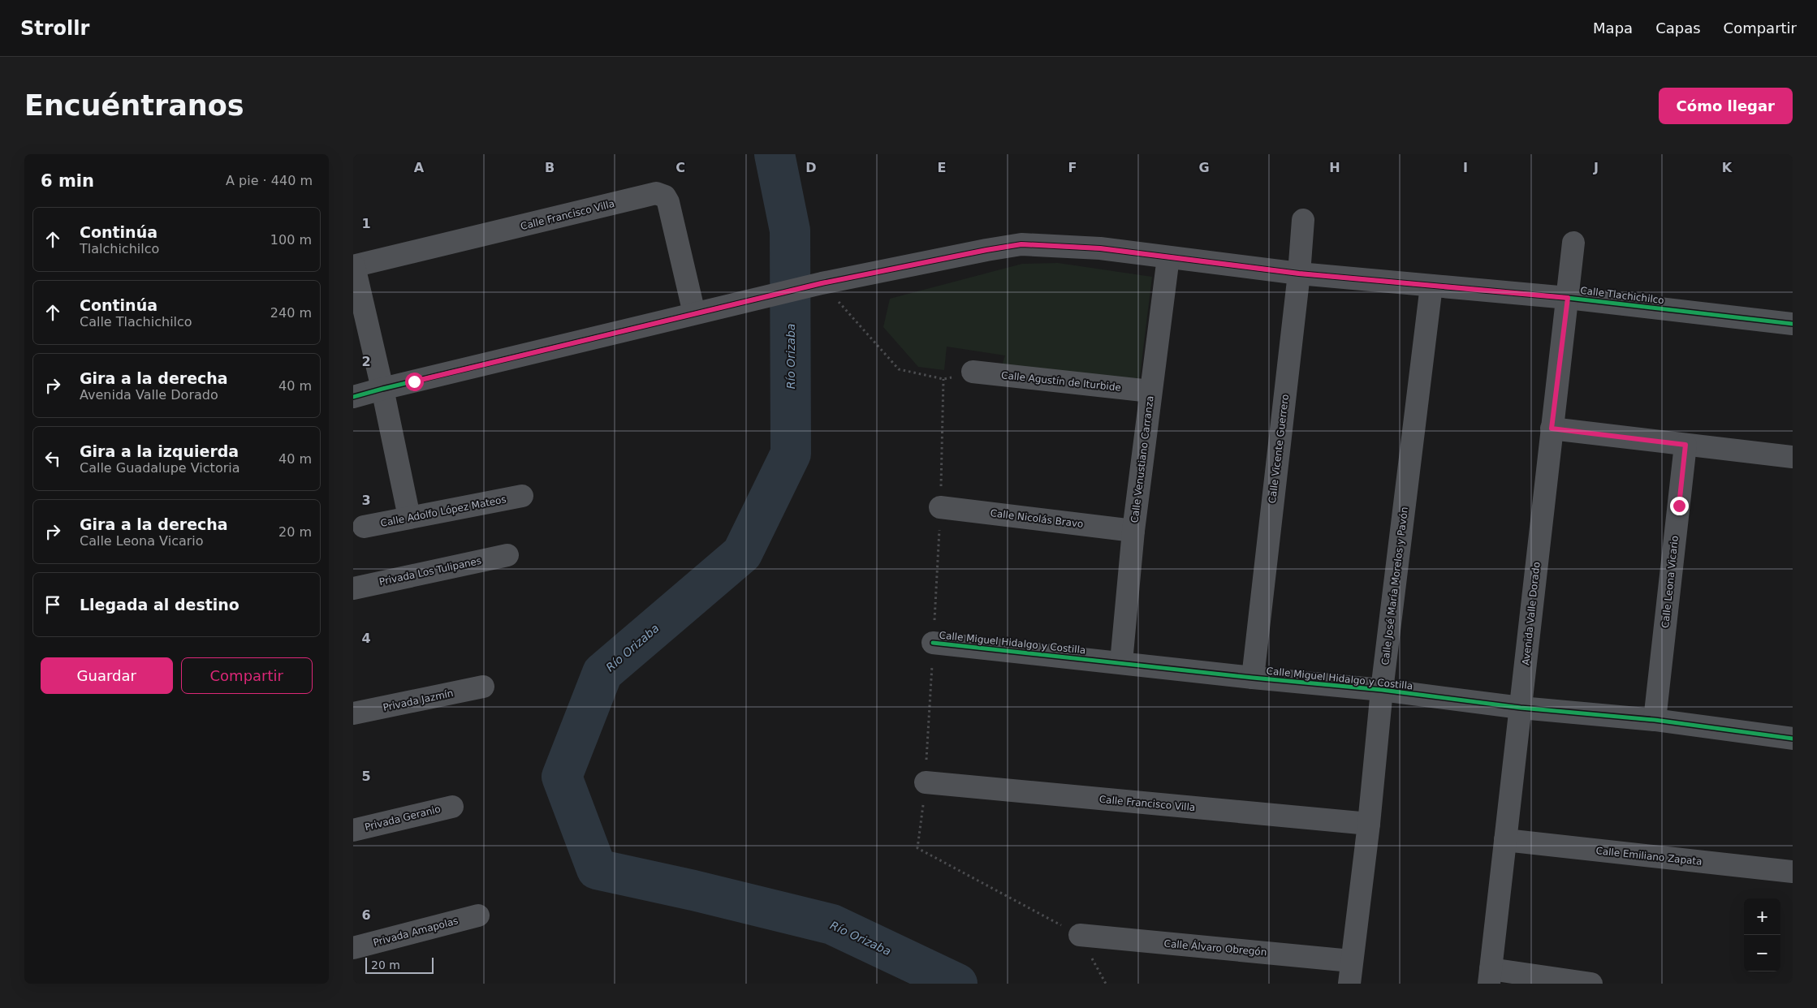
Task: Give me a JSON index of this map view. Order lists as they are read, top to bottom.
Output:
{
  "streets": {
    "street": [
      "Calle Francisco Villa",
      "Calle Tlachichilco",
      "Calle Agustín de Iturbide",
      "Calle Vicente Guerrero",
      "Calle Venustiano Carranza",
      "Calle Adolfo López Mateos",
      "Calle Nicolás Bravo",
      "Privada Los Tulipanes",
      "Calle Leona Vicario",
      "Calle José María Morelos y Pavón",
      "Avenida Valle Dorado",
      "Calle Miguel Hidalgo y Costilla",
      "Privada Jazmín",
      "Privada Geranio",
      "Calle Emiliano Zapata",
      "Privada Amapolas",
      "Calle Álvaro Obregón"
    ]
  },
  "crossings": [
    ["Calle Francisco Villa", "Calle Tlachichilco"],
    ["Calle Francisco Villa", "Calle José María Morelos y Pavón"],
    ["Calle Tlachichilco", "Calle Vicente Guerrero"],
    ["Calle Tlachichilco", "Calle Venustiano Carranza"],
    ["Calle Tlachichilco", "Calle José María Morelos y Pavón"],
    ["Calle Tlachichilco", "Avenida Valle Dorado"],
    ["Calle Agustín de Iturbide", "Calle Venustiano Carranza"],
    ["Calle Vicente Guerrero", "Calle Miguel Hidalgo y Costilla"],
    ["Calle Venustiano Carranza", "Calle Nicolás Bravo"],
    ["Calle Venustiano Carranza", "Calle Miguel Hidalgo y Costilla"],
    ["Calle Leona Vicario", "Calle Miguel Hidalgo y Costilla"],
    ["Calle José María Morelos y Pavón", "Calle Miguel Hidalgo y Costilla"],
    ["Calle José María Morelos y Pavón", "Calle Álvaro Obregón"],
    ["Avenida Valle Dorado", "Calle Miguel Hidalgo y Costilla"],
    ["Avenida Valle Dorado", "Calle Emiliano Zapata"]
  ],
  "water": ["Río Orizaba"],
  "scale_bar": "20 m",
  "page": {
    "header": "Strollr",
    "nav": ["Mapa", "Capas", "Compartir"],
    "buttons": [
      "Cómo llegar",
      ["Guardar", "Compartir"]
    ],
    "title": "Encuéntranos",
    "heading": ["6 min", "A pie · 440 m"],
    "list": [
      ["Continúa", "Tlalchichilco", "100 m"],
      ["Continúa", "Calle Tlachichilco", "240 m"],
      ["Gira a la derecha", "Avenida Valle Dorado", "40 m"],
      ["Gira a la izquierda", "Calle Guadalupe Victoria", "40 m"],
      ["Gira a la derecha", "Calle Leona Vicario", "20 m"],
      "Llegada al destino"
    ],
    "map_buttons": ["+", "−"],
    "scale": "20 m"
  },
  "grid": {
    "columns": [
      "A",
      "B",
      "C",
      "D",
      "E",
      "F",
      "G",
      "H",
      "I",
      "J",
      "K"
    ],
    "rows": [
      "1",
      "2",
      "3",
      "4",
      "5",
      "6"
    ]
  }
}
